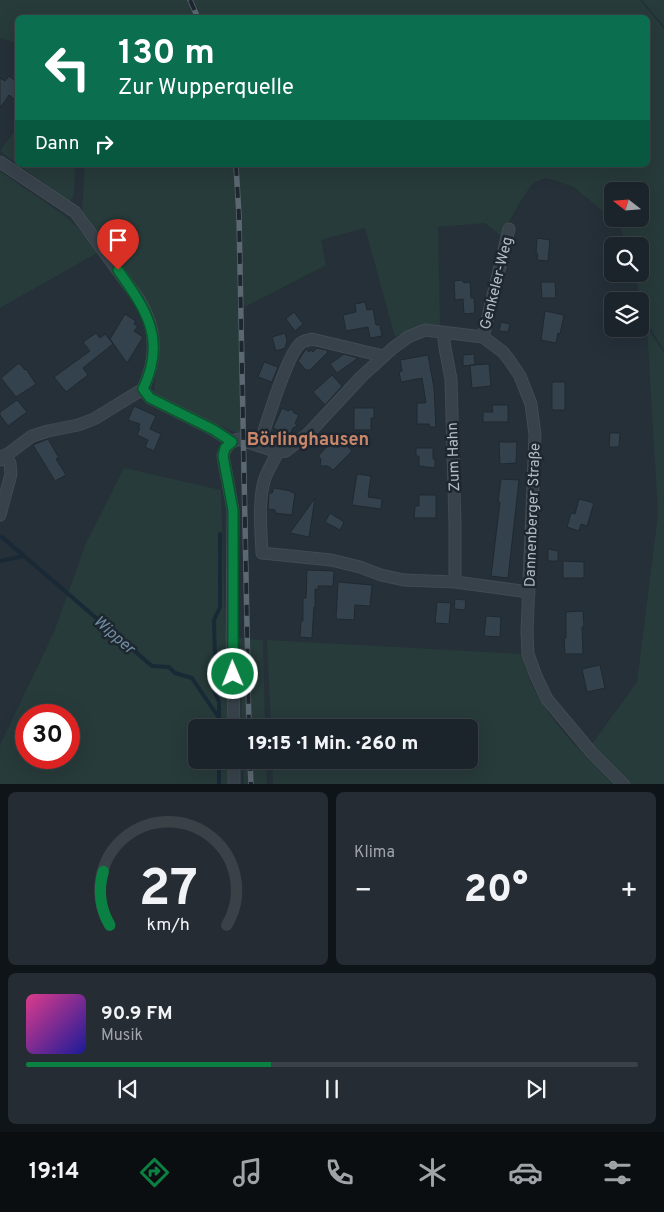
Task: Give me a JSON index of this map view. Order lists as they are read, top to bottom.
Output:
{
  "streets": {
    "street": ["Genkeler-Weg", "Zum Hahn", "Dannenberger Straße"]
  },
  "crossings": [
    ["Genkeler-Weg", "Dannenberger Straße"],
    ["Zum Hahn", "Dannenberger Straße"]
  ],
  "districts": ["Börlinghausen"],
  "water": ["Wipper"],
  "north": "left",
  "page": {
    "turn": ["130 m", "Zur Wupperquelle"],
    "then": "Dann",
    "limit": "30",
    "trip": "19:15 · 1 Min. · 260 m",
    "tile": "Klima",
    "heat": ["−", "20°", "+"],
    "song": ["90.9 FM", "Musik"],
    "tabs": "19:14",
    "gauge": ["27", "km/h"]
  }
}
